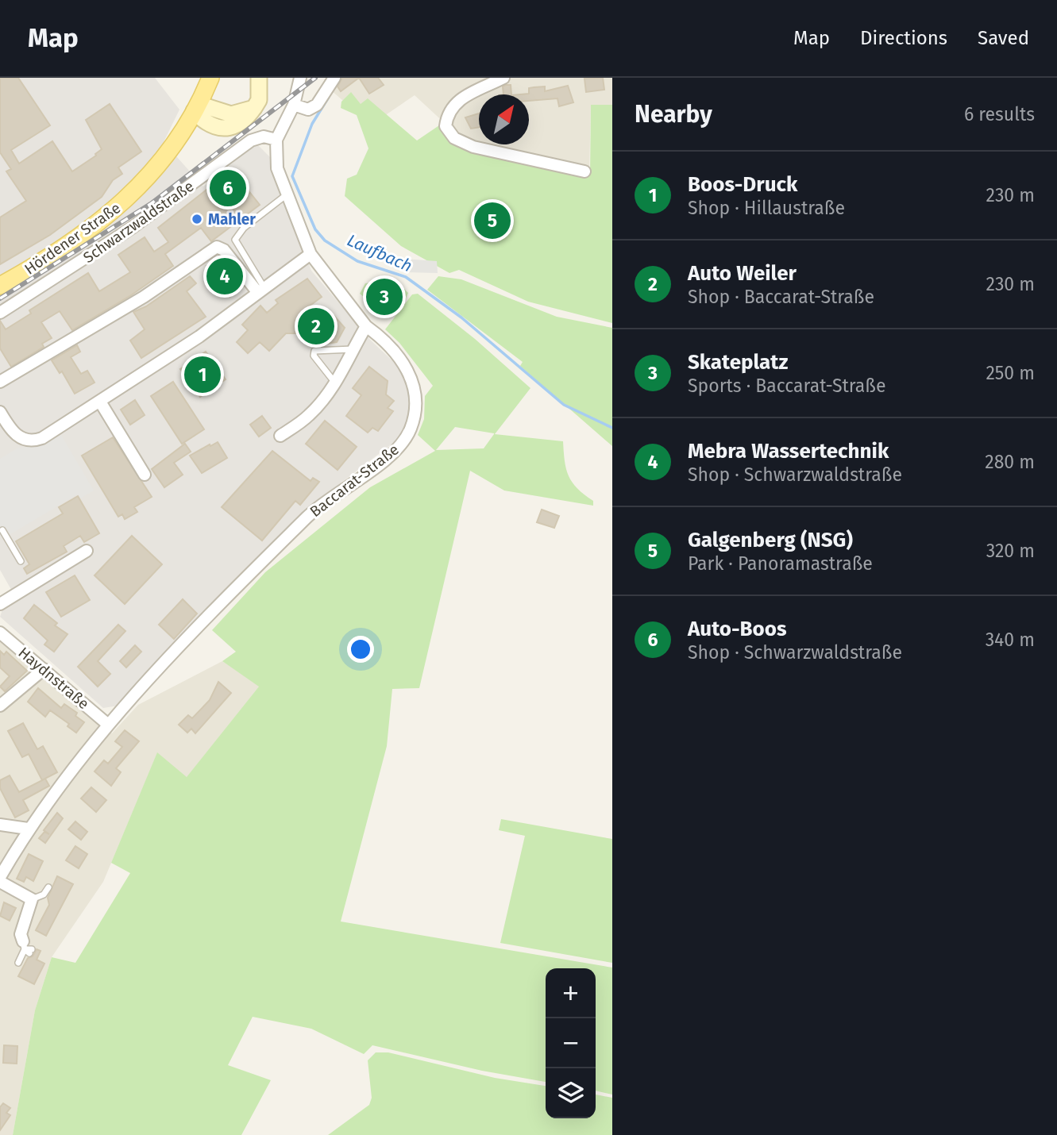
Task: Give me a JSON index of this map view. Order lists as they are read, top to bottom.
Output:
{
  "streets": {
    "main road": ["Hördener Straße"],
    "street": ["Schwarzwaldstraße", "Baccarat-Straße", "Haydnstraße"]
  },
  "crossings": [
    ["Schwarzwaldstraße", "Baccarat-Straße"],
    ["Baccarat-Straße", "Haydnstraße"]
  ],
  "water": ["Laufbach"],
  "places": ["Mahler"],
  "north": "top right",
  "page": {
    "header": "Map",
    "nav": ["Map", "Directions", "Saved"],
    "heading": ["Nearby", "6 results"],
    "list": [
      {
        "mark": "1",
        "name": "Boos-Druck",
        "note": "Shop · Hillaustraße",
        "value": "230 m"
      },
      {
        "mark": "2",
        "name": "Auto Weiler",
        "note": "Shop · Baccarat-Straße",
        "value": "230 m"
      },
      {
        "mark": "3",
        "name": "Skateplatz",
        "note": "Sports · Baccarat-Straße",
        "value": "250 m"
      },
      {
        "mark": "4",
        "name": "Mebra Wassertechnik",
        "note": "Shop · Schwarzwaldstraße",
        "value": "280 m"
      },
      {
        "mark": "5",
        "name": "Galgenberg (NSG)",
        "note": "Park · Panoramastraße",
        "value": "320 m"
      },
      {
        "mark": "6",
        "name": "Auto-Boos",
        "note": "Shop · Schwarzwaldstraße",
        "value": "340 m"
      }
    ],
    "pins": [
      "6",
      "5",
      "4",
      "3",
      "2",
      "1"
    ],
    "map_buttons": ["+", "−"]
  }
}
